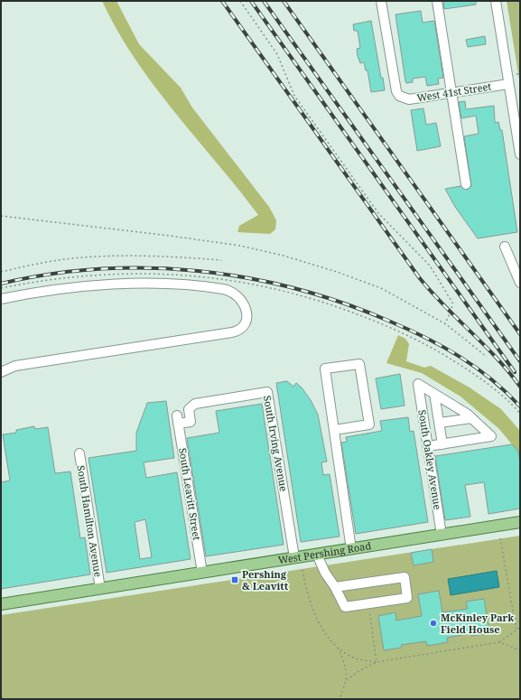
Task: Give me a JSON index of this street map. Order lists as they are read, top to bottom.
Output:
{
  "streets": {
    "main road": ["West Pershing Road"],
    "street": [
      "West 41st Street",
      "South Irving Avenue",
      "South Oakley Avenue",
      "South Leavitt Street",
      "South Hamilton Avenue"
    ]
  },
  "crossings": [
    ["South Irving Avenue", "South Leavitt Street"],
    ["South Irving Avenue", "West Pershing Road"],
    ["South Oakley Avenue", "West Pershing Road"],
    ["South Leavitt Street", "West Pershing Road"],
    ["South Hamilton Avenue", "West Pershing Road"]
  ],
  "places": {
    "transit": ["Pershing & Leavitt"],
    "other": ["McKinley Park Field House"]
  }
}
